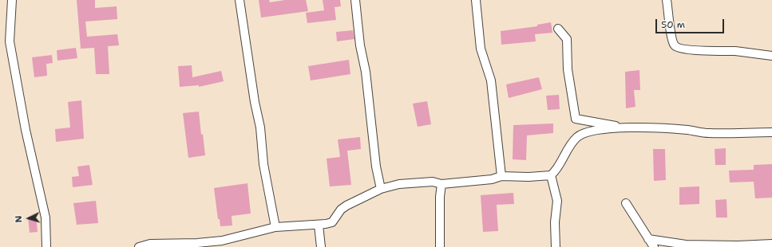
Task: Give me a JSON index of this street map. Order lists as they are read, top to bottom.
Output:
{
  "scale_bar": "50 m",
  "north": "left"
}
